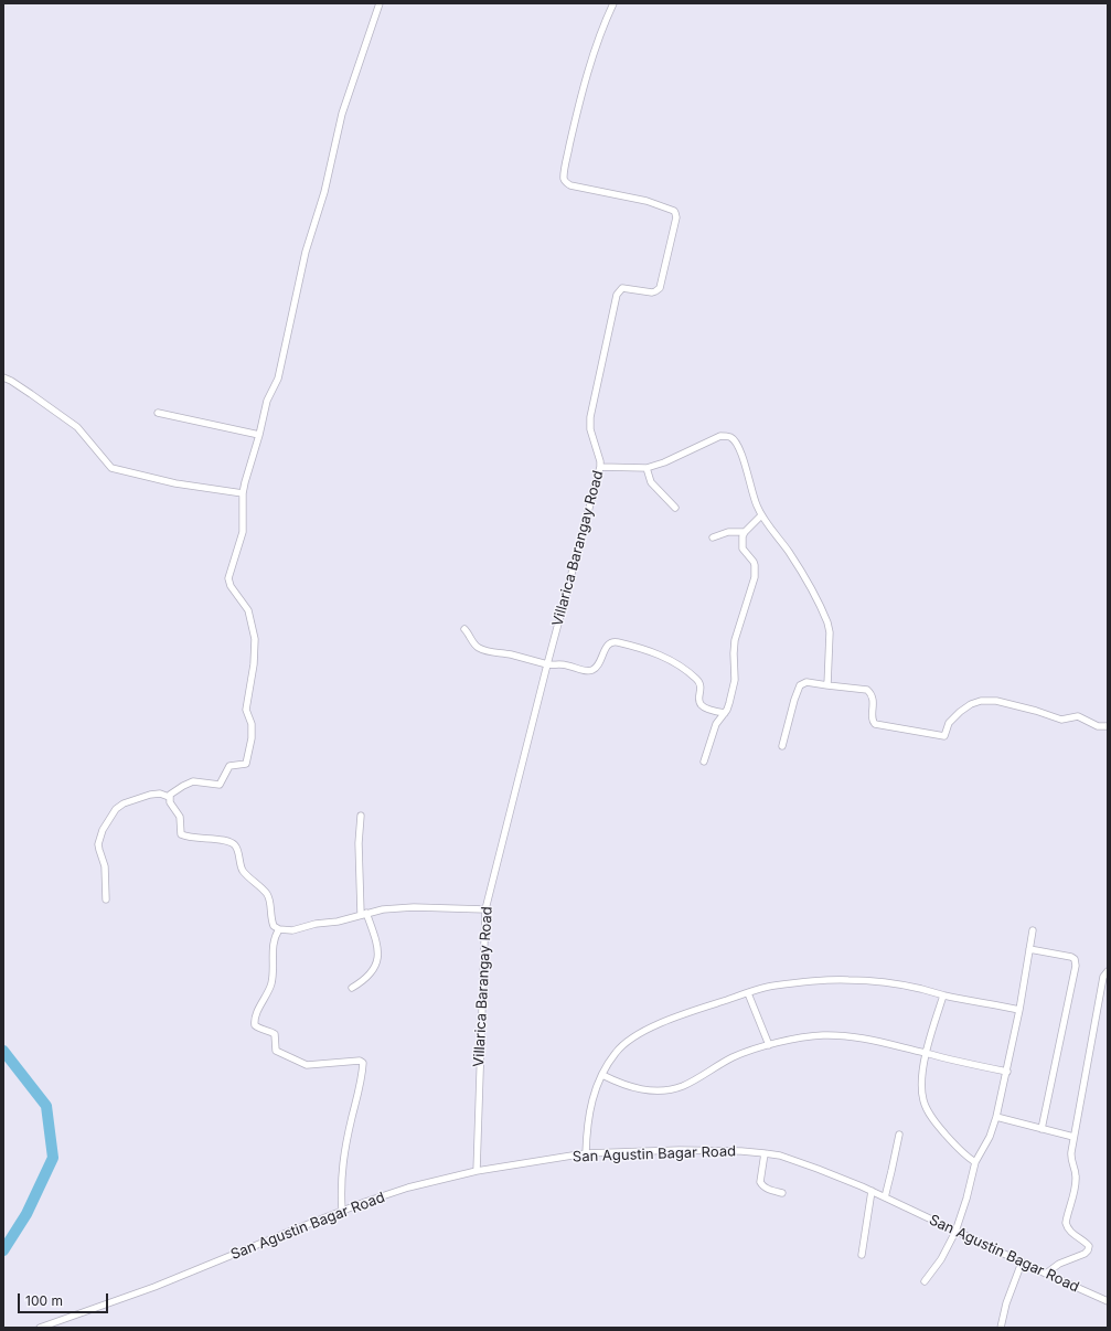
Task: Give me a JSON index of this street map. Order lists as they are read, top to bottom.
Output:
{
  "streets": {
    "street": ["Villarica Barangay Road", "San Agustin Bagar Road"]
  },
  "crossings": [
    ["Villarica Barangay Road", "San Agustin Bagar Road"]
  ],
  "scale_bar": "100 m"
}
